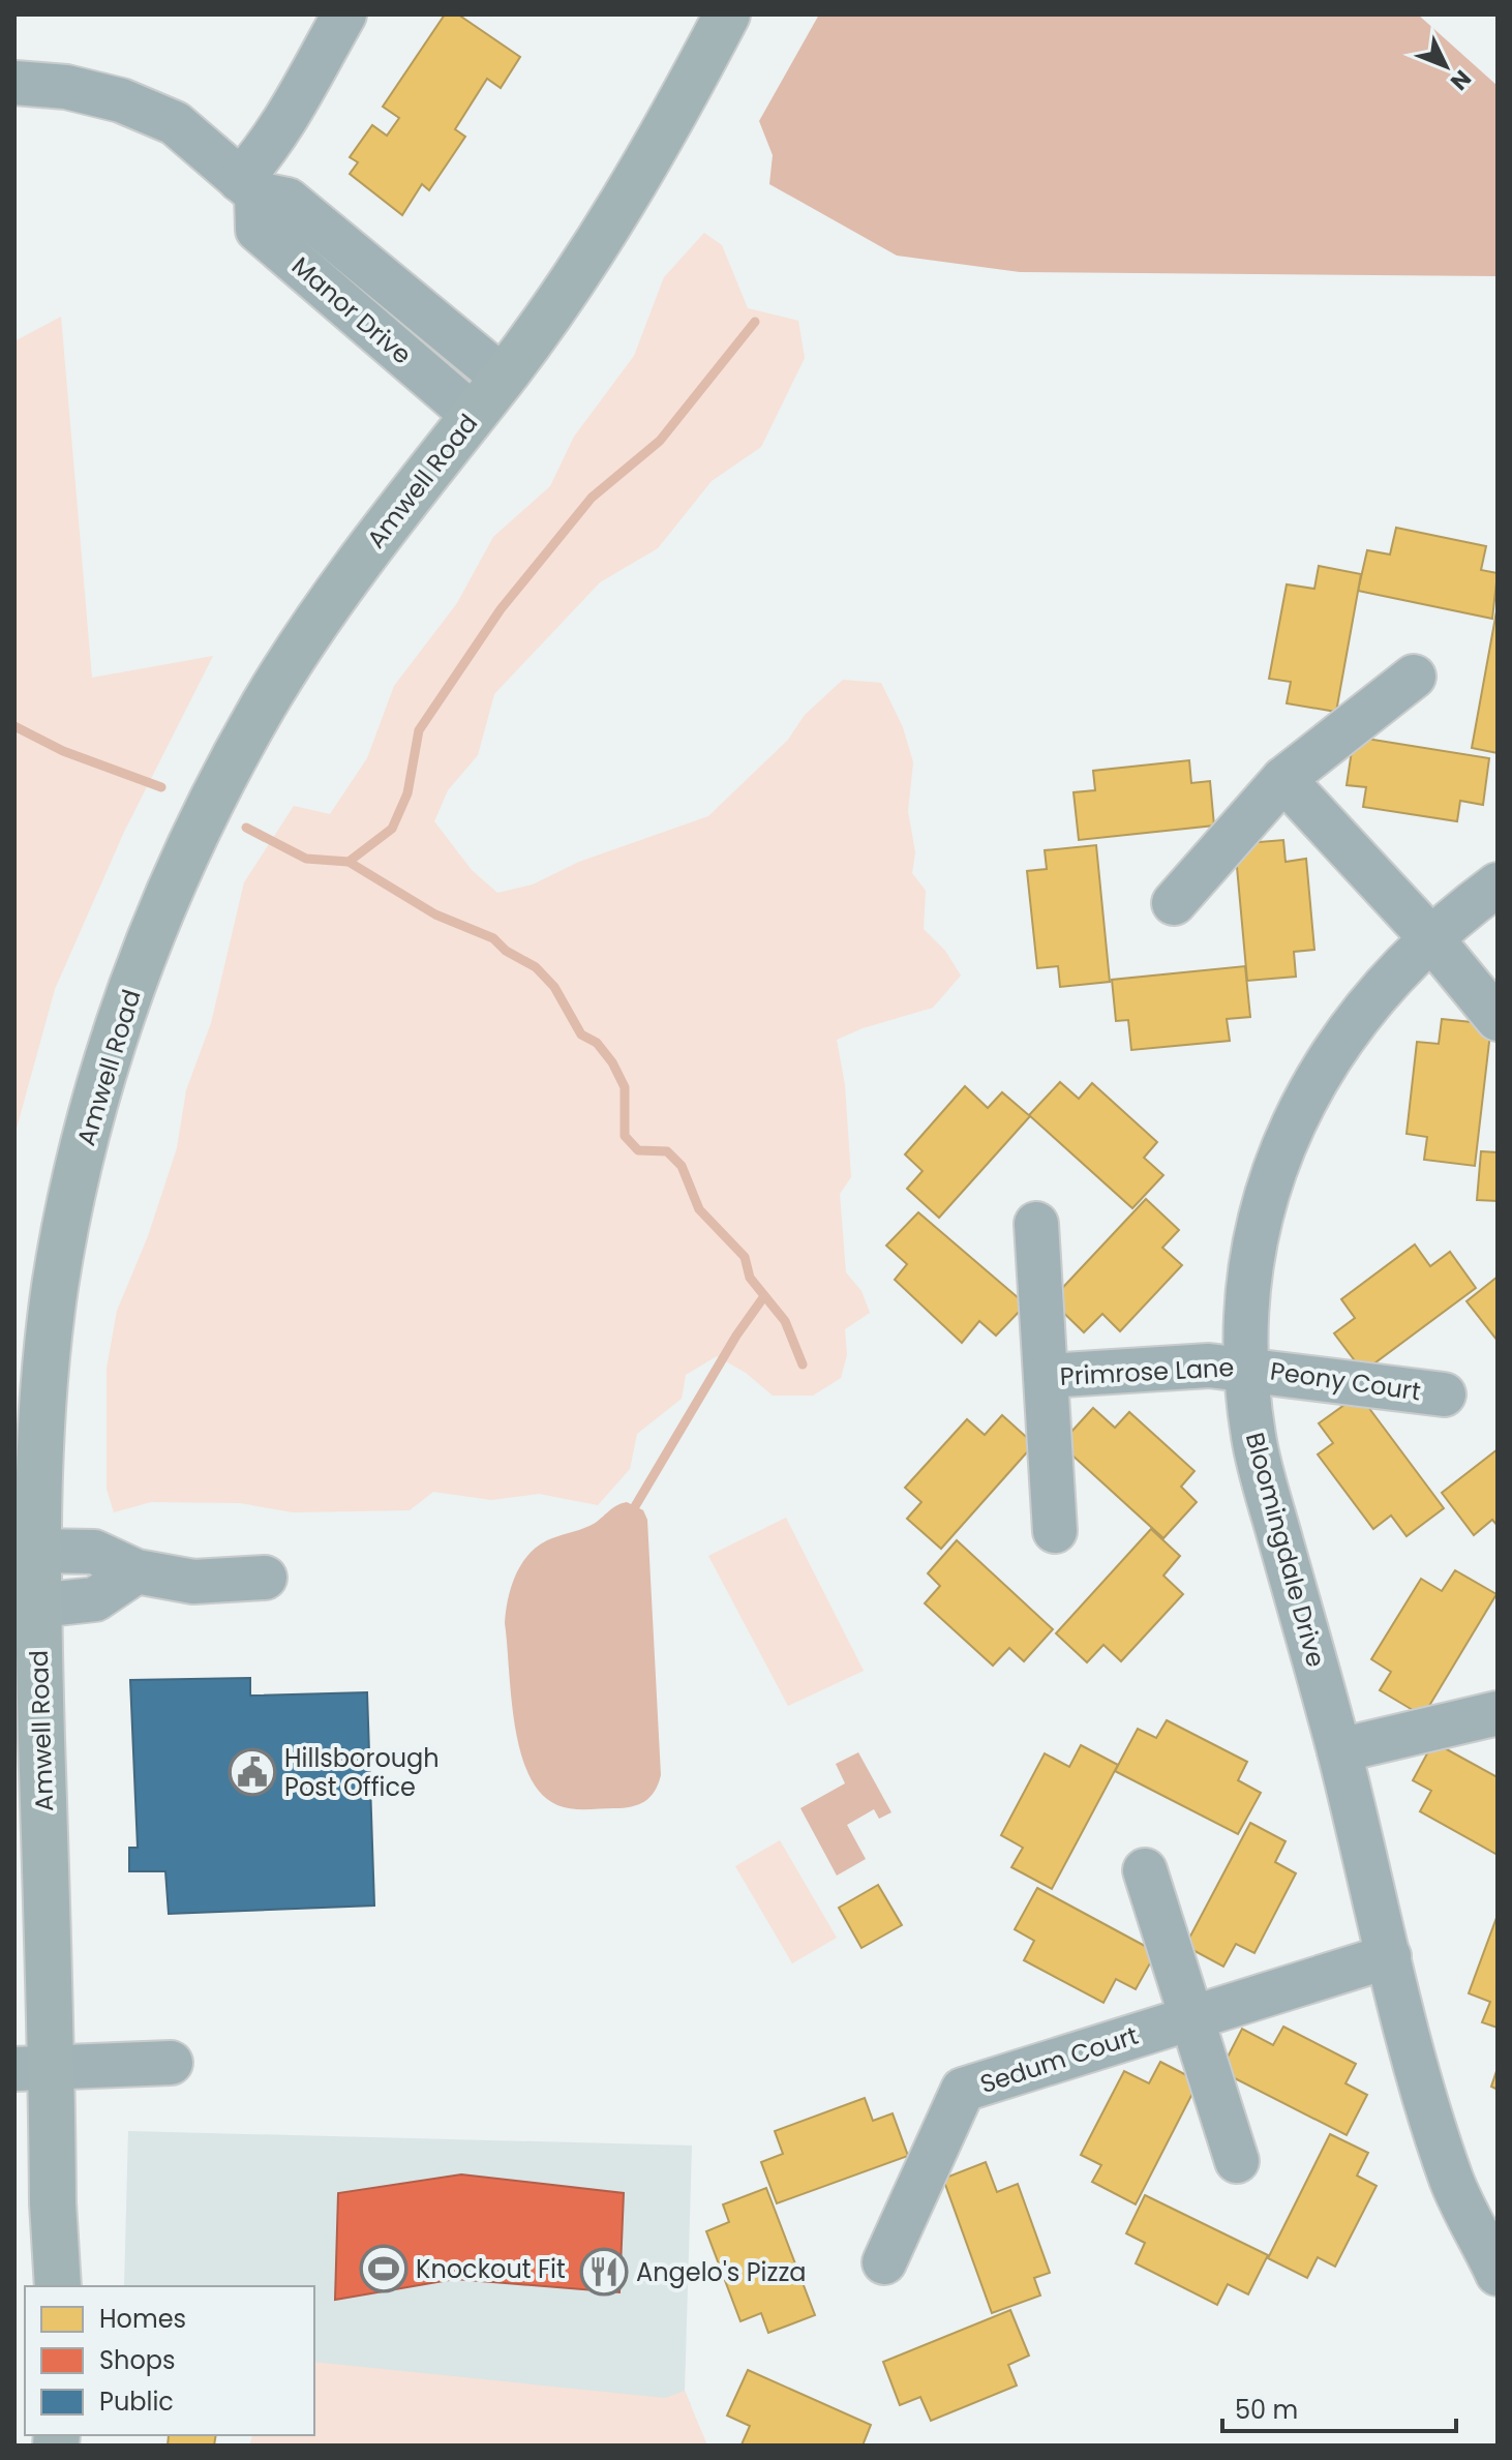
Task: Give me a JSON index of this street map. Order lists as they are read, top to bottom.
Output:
{
  "streets": {
    "main road": ["Amwell Road"],
    "street": [
      "Manor Drive",
      "Primrose Lane",
      "Peony Court",
      "Bloomingdale Drive",
      "Sedum Court"
    ]
  },
  "crossings": [
    ["Manor Drive", "Amwell Road"],
    ["Primrose Lane", "Peony Court"],
    ["Primrose Lane", "Bloomingdale Drive"],
    ["Peony Court", "Bloomingdale Drive"],
    ["Bloomingdale Drive", "Sedum Court"]
  ],
  "places": {
    "public building": ["Hillsborough Post Office"],
    "sports": ["Knockout Fit"],
    "restaurant": ["Angelo's Pizza"]
  },
  "legend": ["Homes", "Shops", "Public"],
  "scale_bar": "50 m",
  "north": "bottom right"
}
